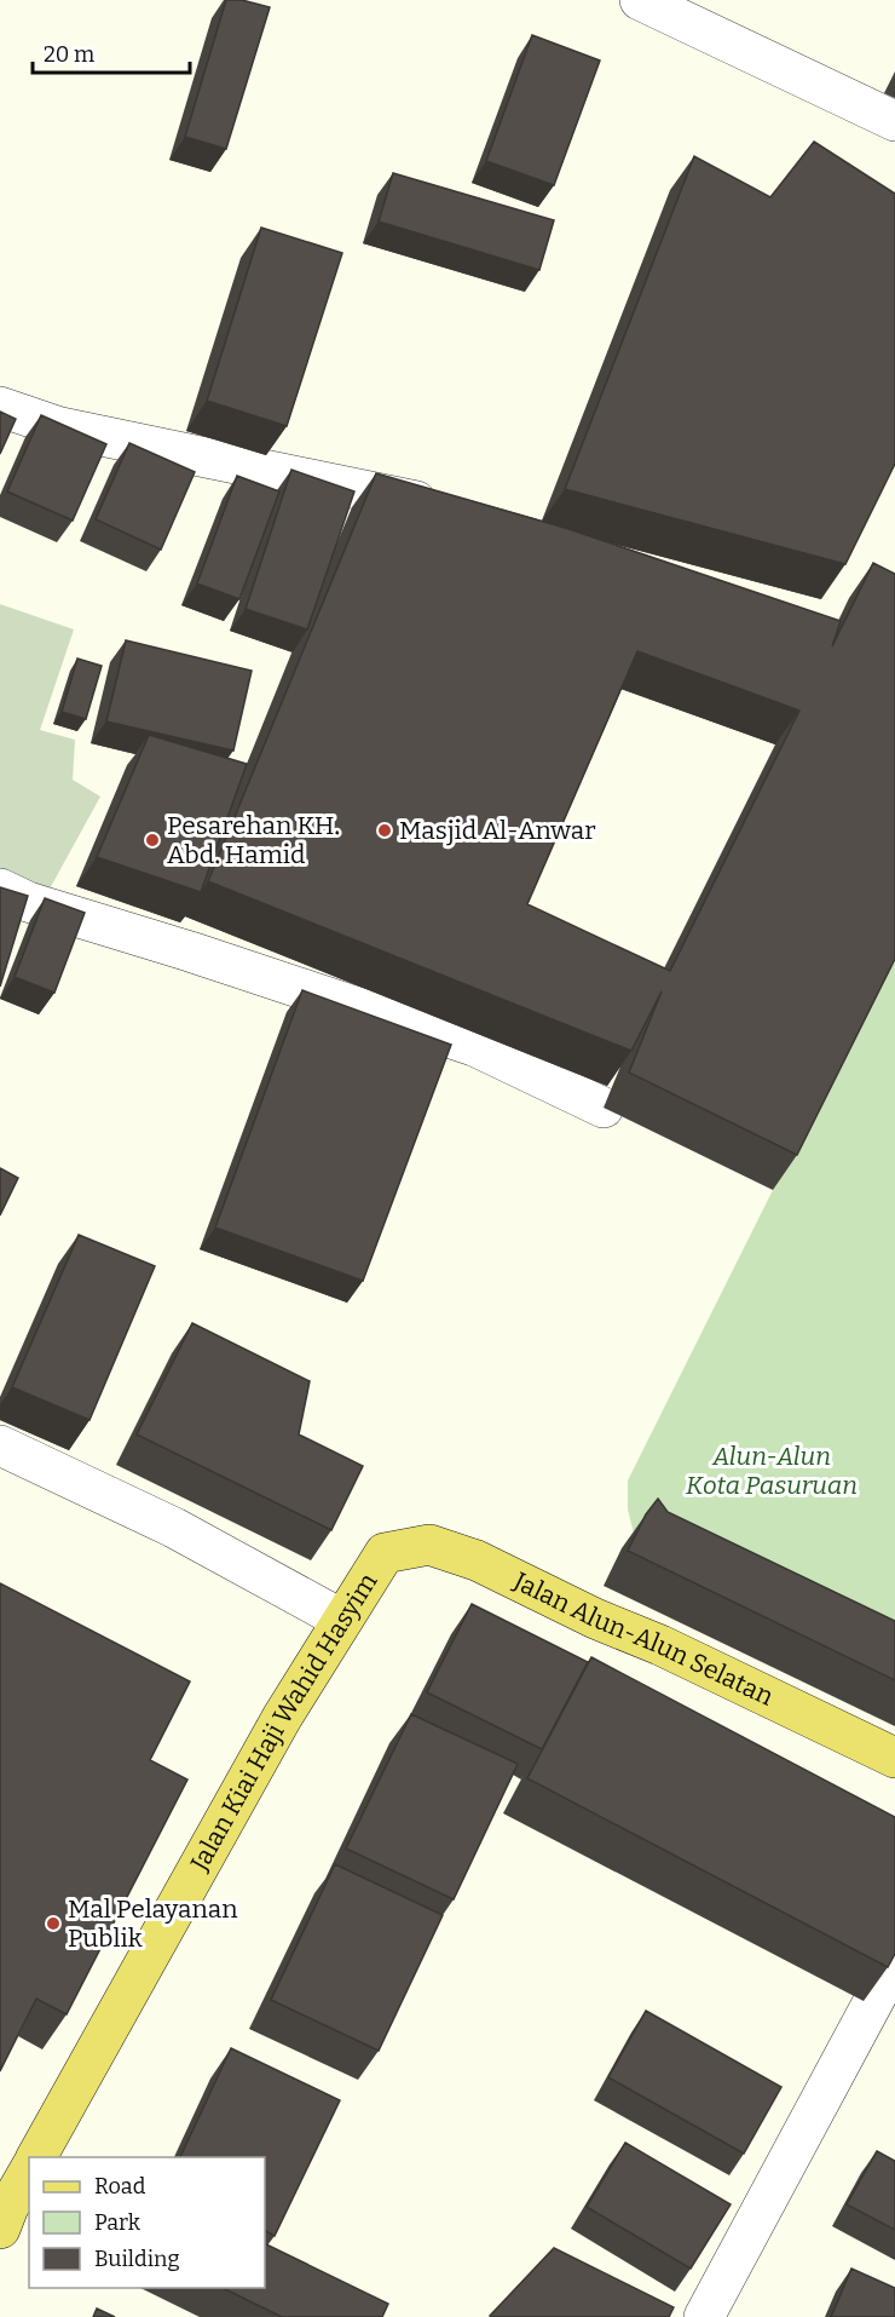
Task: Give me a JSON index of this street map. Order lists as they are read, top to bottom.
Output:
{
  "streets": {
    "main road": ["Jalan Alun-Alun Selatan", "Jalan Kiai Haji Wahid Hasyim"]
  },
  "crossings": [
    ["Jalan Alun-Alun Selatan", "Jalan Kiai Haji Wahid Hasyim"]
  ],
  "parks": ["Alun-Alun Kota Pasuruan"],
  "places": ["Masjid Al-Anwar", "Pesarehan KH. Abd. Hamid", "Mal Pelayanan Publik"],
  "legend": ["Road", "Park", "Building"],
  "scale_bar": "20 m"
}
